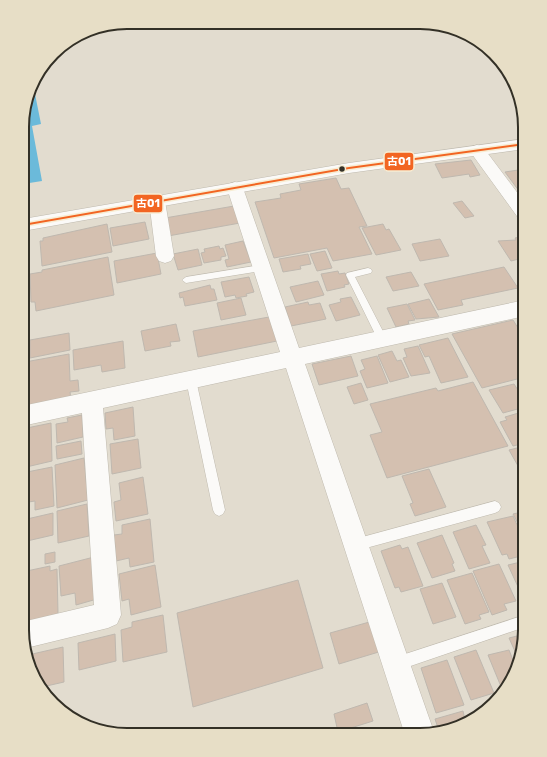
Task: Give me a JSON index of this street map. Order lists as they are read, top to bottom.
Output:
{
  "lines": ["transit line 古01"]
}
